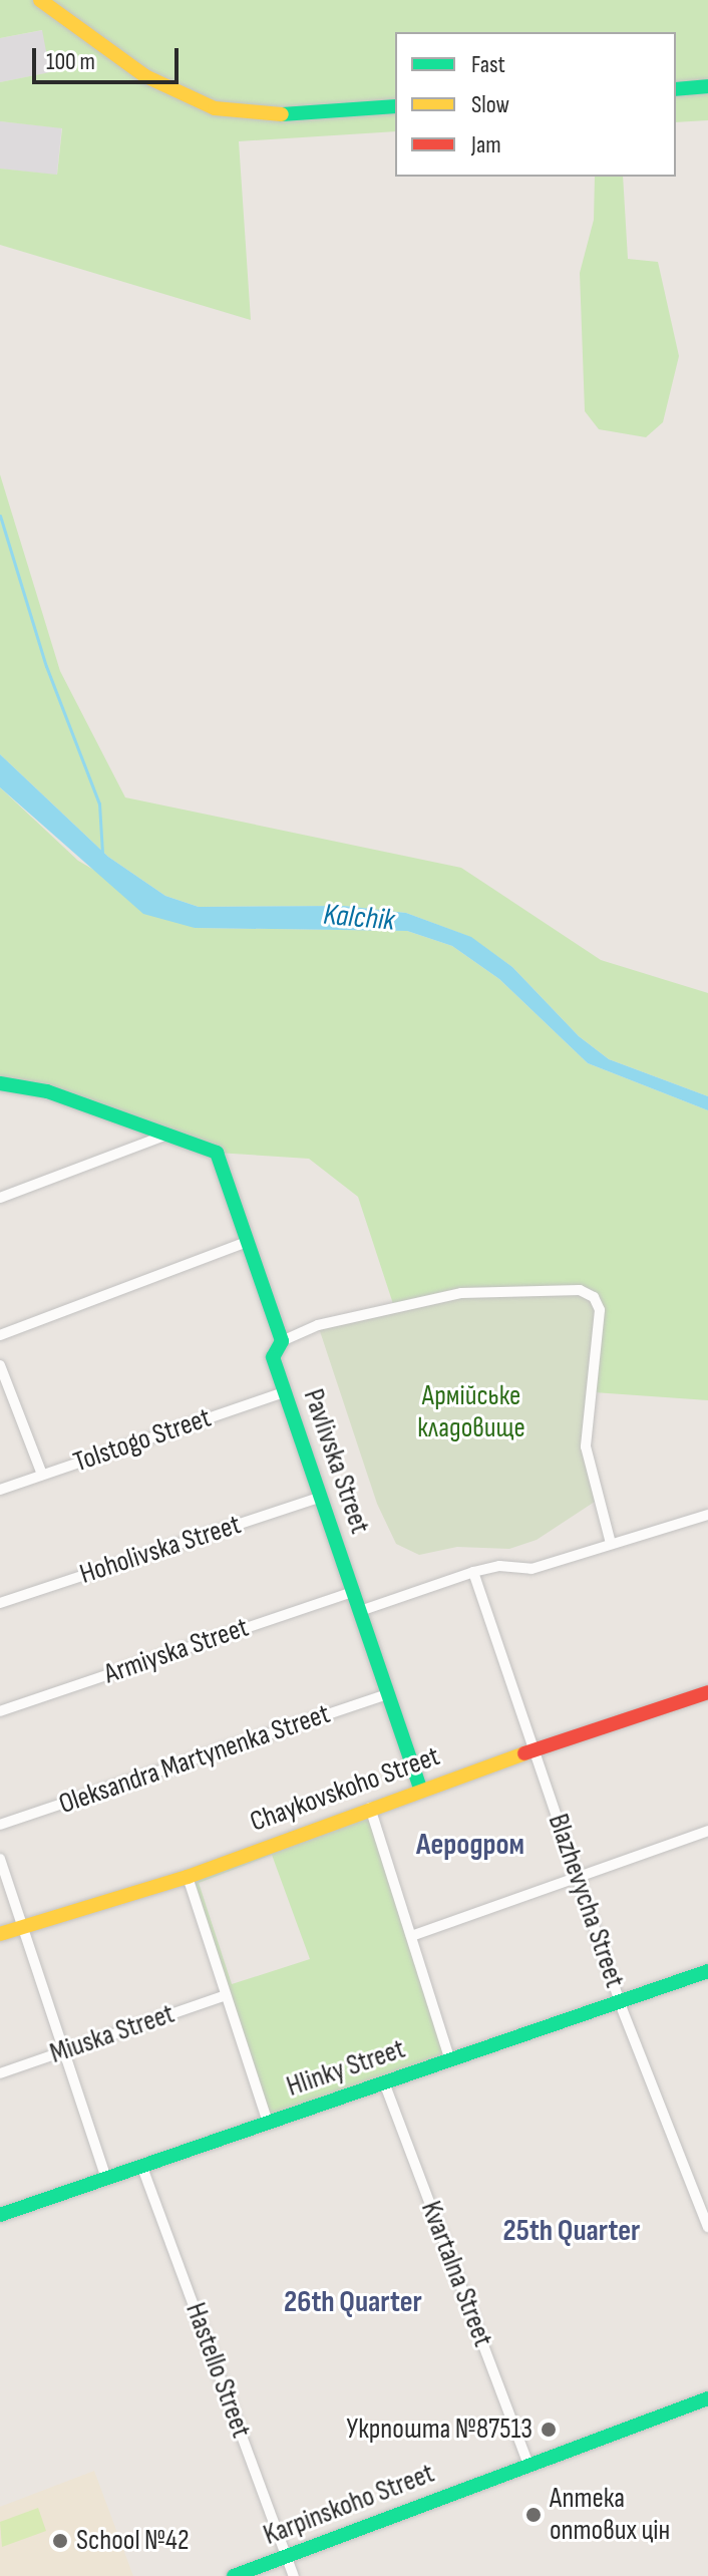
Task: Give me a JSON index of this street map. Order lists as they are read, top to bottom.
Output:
{
  "streets": {
    "street": [
      "Tolstogo Street",
      "Pavlivska Street",
      "Hoholivska Street",
      "Armiyska Street",
      "Oleksandra Martynenka Street",
      "Chaykovskoho Street",
      "Blazhevycha Street",
      "Miuska Street",
      "Hlinky Street",
      "Kvartalna Street",
      "Hastello Street",
      "Karpinskoho Street"
    ]
  },
  "crossings": [
    ["Tolstogo Street", "Pavlivska Street"],
    ["Pavlivska Street", "Hoholivska Street"],
    ["Pavlivska Street", "Armiyska Street"],
    ["Pavlivska Street", "Oleksandra Martynenka Street"],
    ["Pavlivska Street", "Chaykovskoho Street"],
    ["Chaykovskoho Street", "Blazhevycha Street"],
    ["Blazhevycha Street", "Hlinky Street"],
    ["Hlinky Street", "Kvartalna Street"],
    ["Hlinky Street", "Hastello Street"],
    ["Kvartalna Street", "Karpinskoho Street"],
    ["Hastello Street", "Karpinskoho Street"]
  ],
  "districts": ["Аеродром", "25th Quarter", "26th Quarter"],
  "water": ["Kalchik"],
  "parks": ["Армійське кладовище"],
  "places": ["Укрпошта №87513", "Аптека оптових цін", "School №42"],
  "legend": ["Fast", "Slow", "Jam"],
  "scale_bar": "100 m"
}
